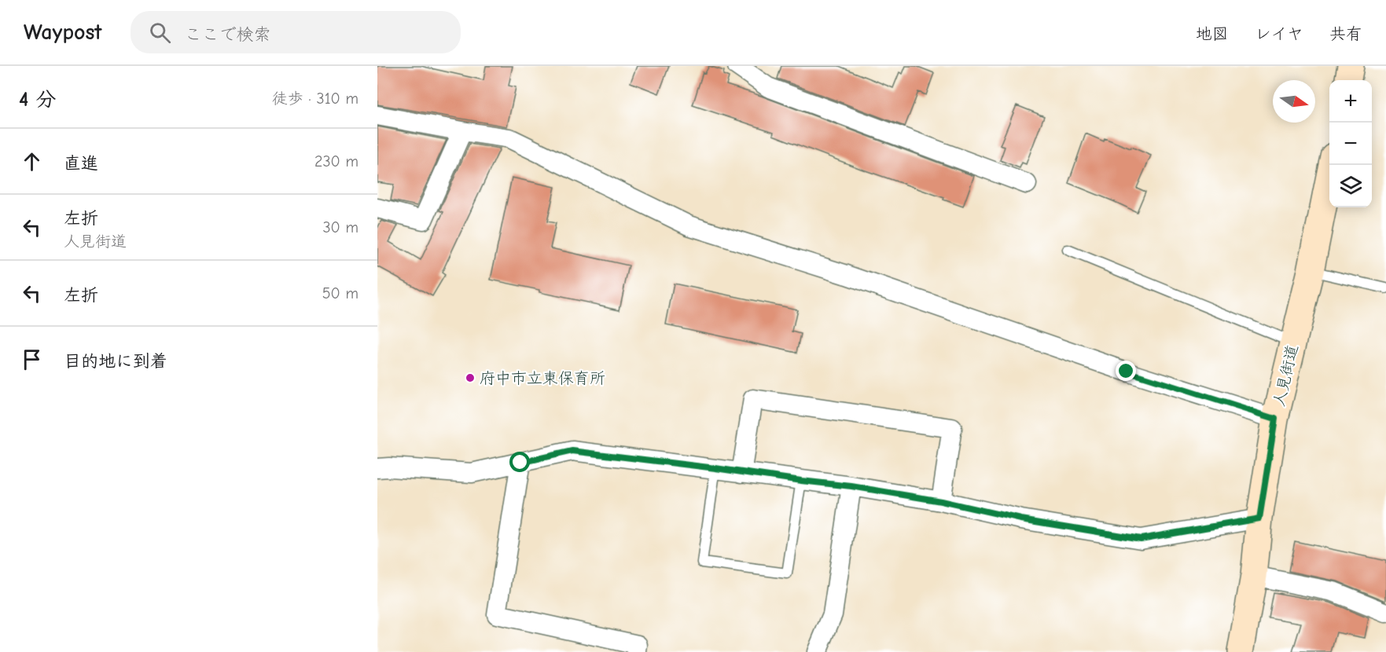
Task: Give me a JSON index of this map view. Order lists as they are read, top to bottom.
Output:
{
  "streets": {
    "main road": ["人見街道"]
  },
  "places": ["府中市立東保育所"],
  "north": "right",
  "page": {
    "header": "Waypost",
    "search": "ここで検索",
    "nav": ["地図", "レイヤ", "共有"],
    "heading": ["4 分", "徒歩 · 310 m"],
    "map_buttons": ["+", "−"],
    "list": [
      ["直進", "230 m"],
      ["左折", "人見街道", "30 m"],
      ["左折", "50 m"],
      "目的地に到着"
    ]
  }
}
